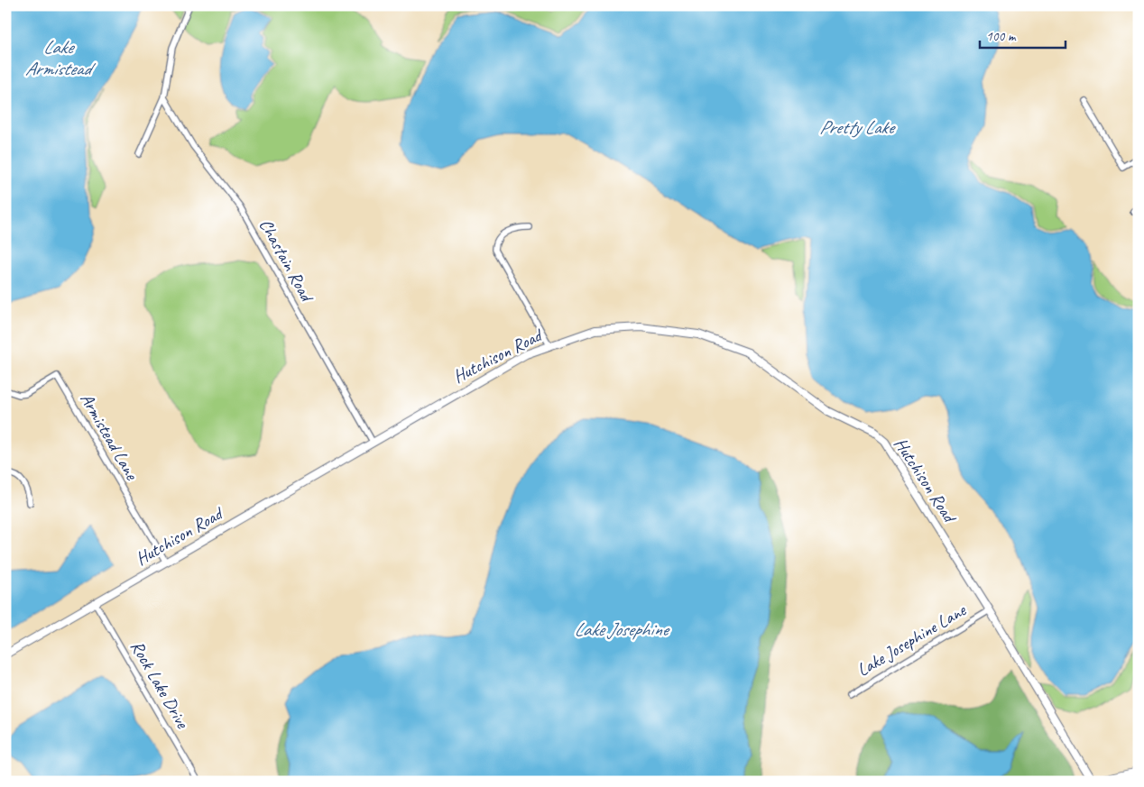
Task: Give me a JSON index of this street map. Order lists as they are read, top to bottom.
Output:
{
  "streets": {
    "street": [
      "Chastain Road",
      "Hutchison Road",
      "Armistead Lane",
      "Lake Josephine Lane",
      "Rock Lake Drive"
    ]
  },
  "crossings": [
    ["Chastain Road", "Hutchison Road"],
    ["Hutchison Road", "Armistead Lane"],
    ["Hutchison Road", "Lake Josephine Lane"],
    ["Hutchison Road", "Rock Lake Drive"]
  ],
  "water": ["Lake Armistead", "Pretty Lake", "Lake Josephine"],
  "scale_bar": "100 m"
}
